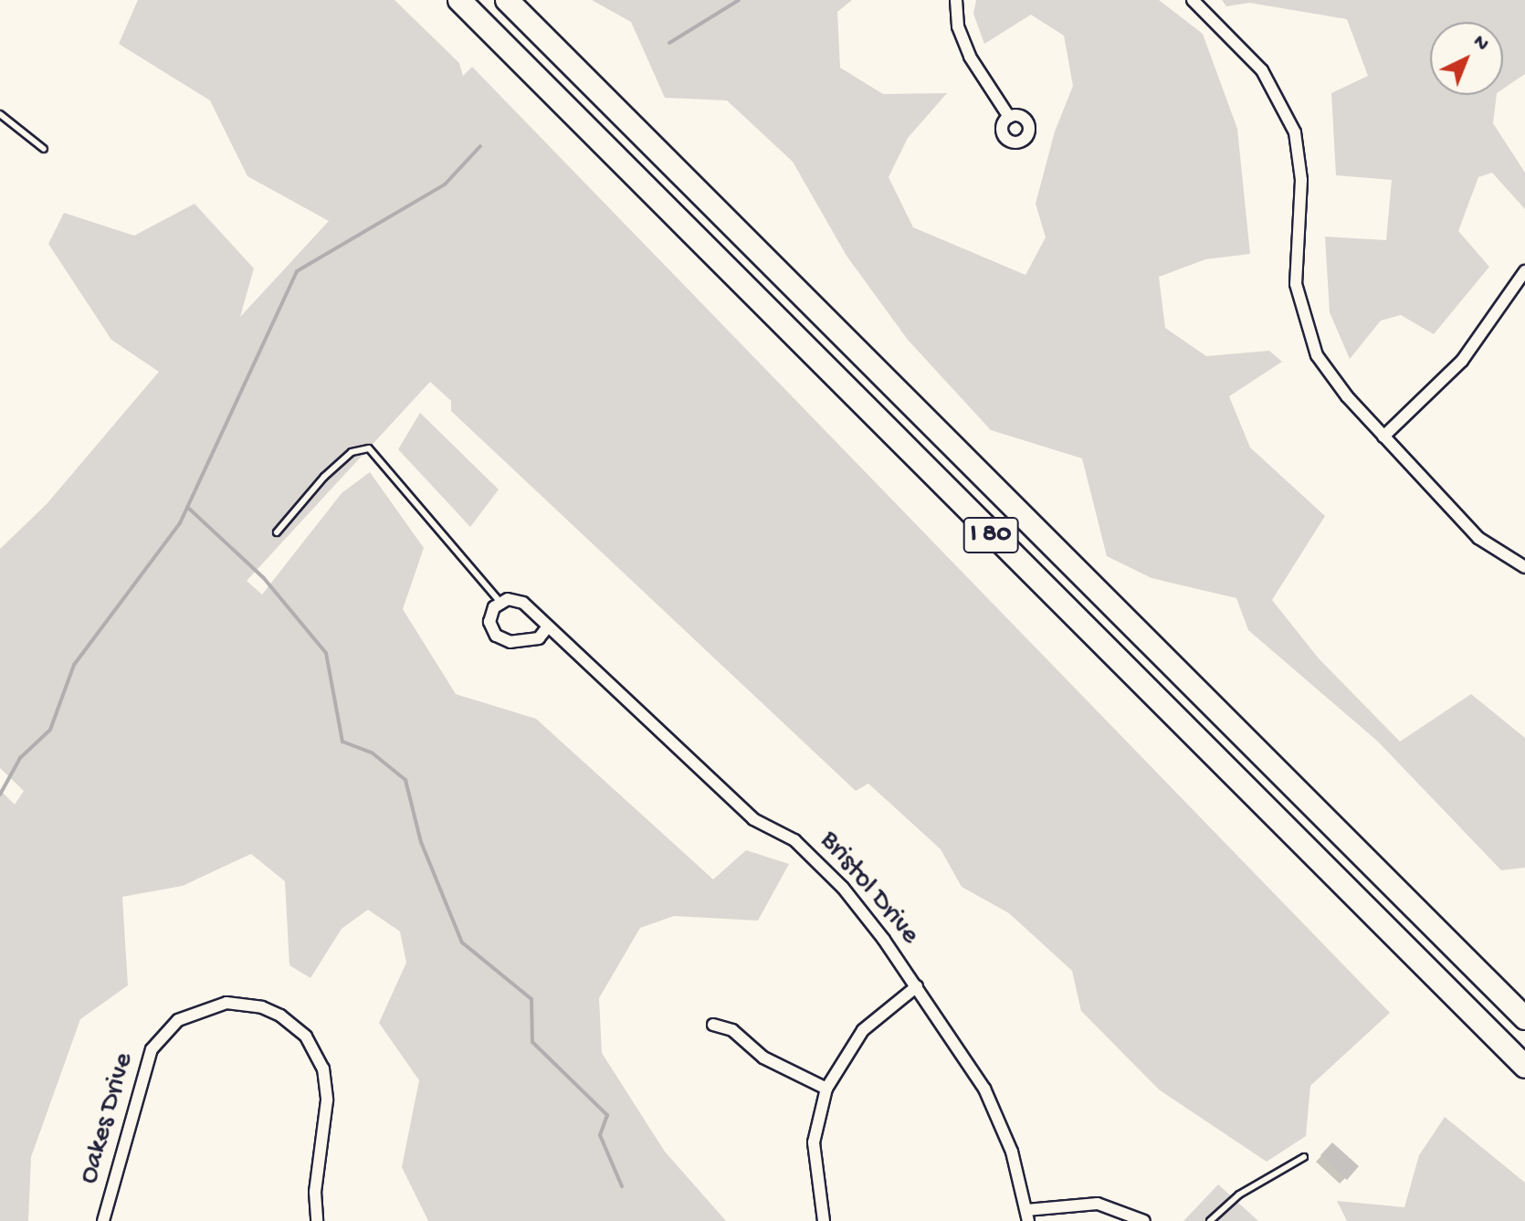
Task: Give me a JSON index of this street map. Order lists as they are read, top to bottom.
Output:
{
  "streets": {
    "highway": ["I 80"],
    "street": ["Bristol Drive", "Oakes Drive"]
  },
  "north": "top right"
}
